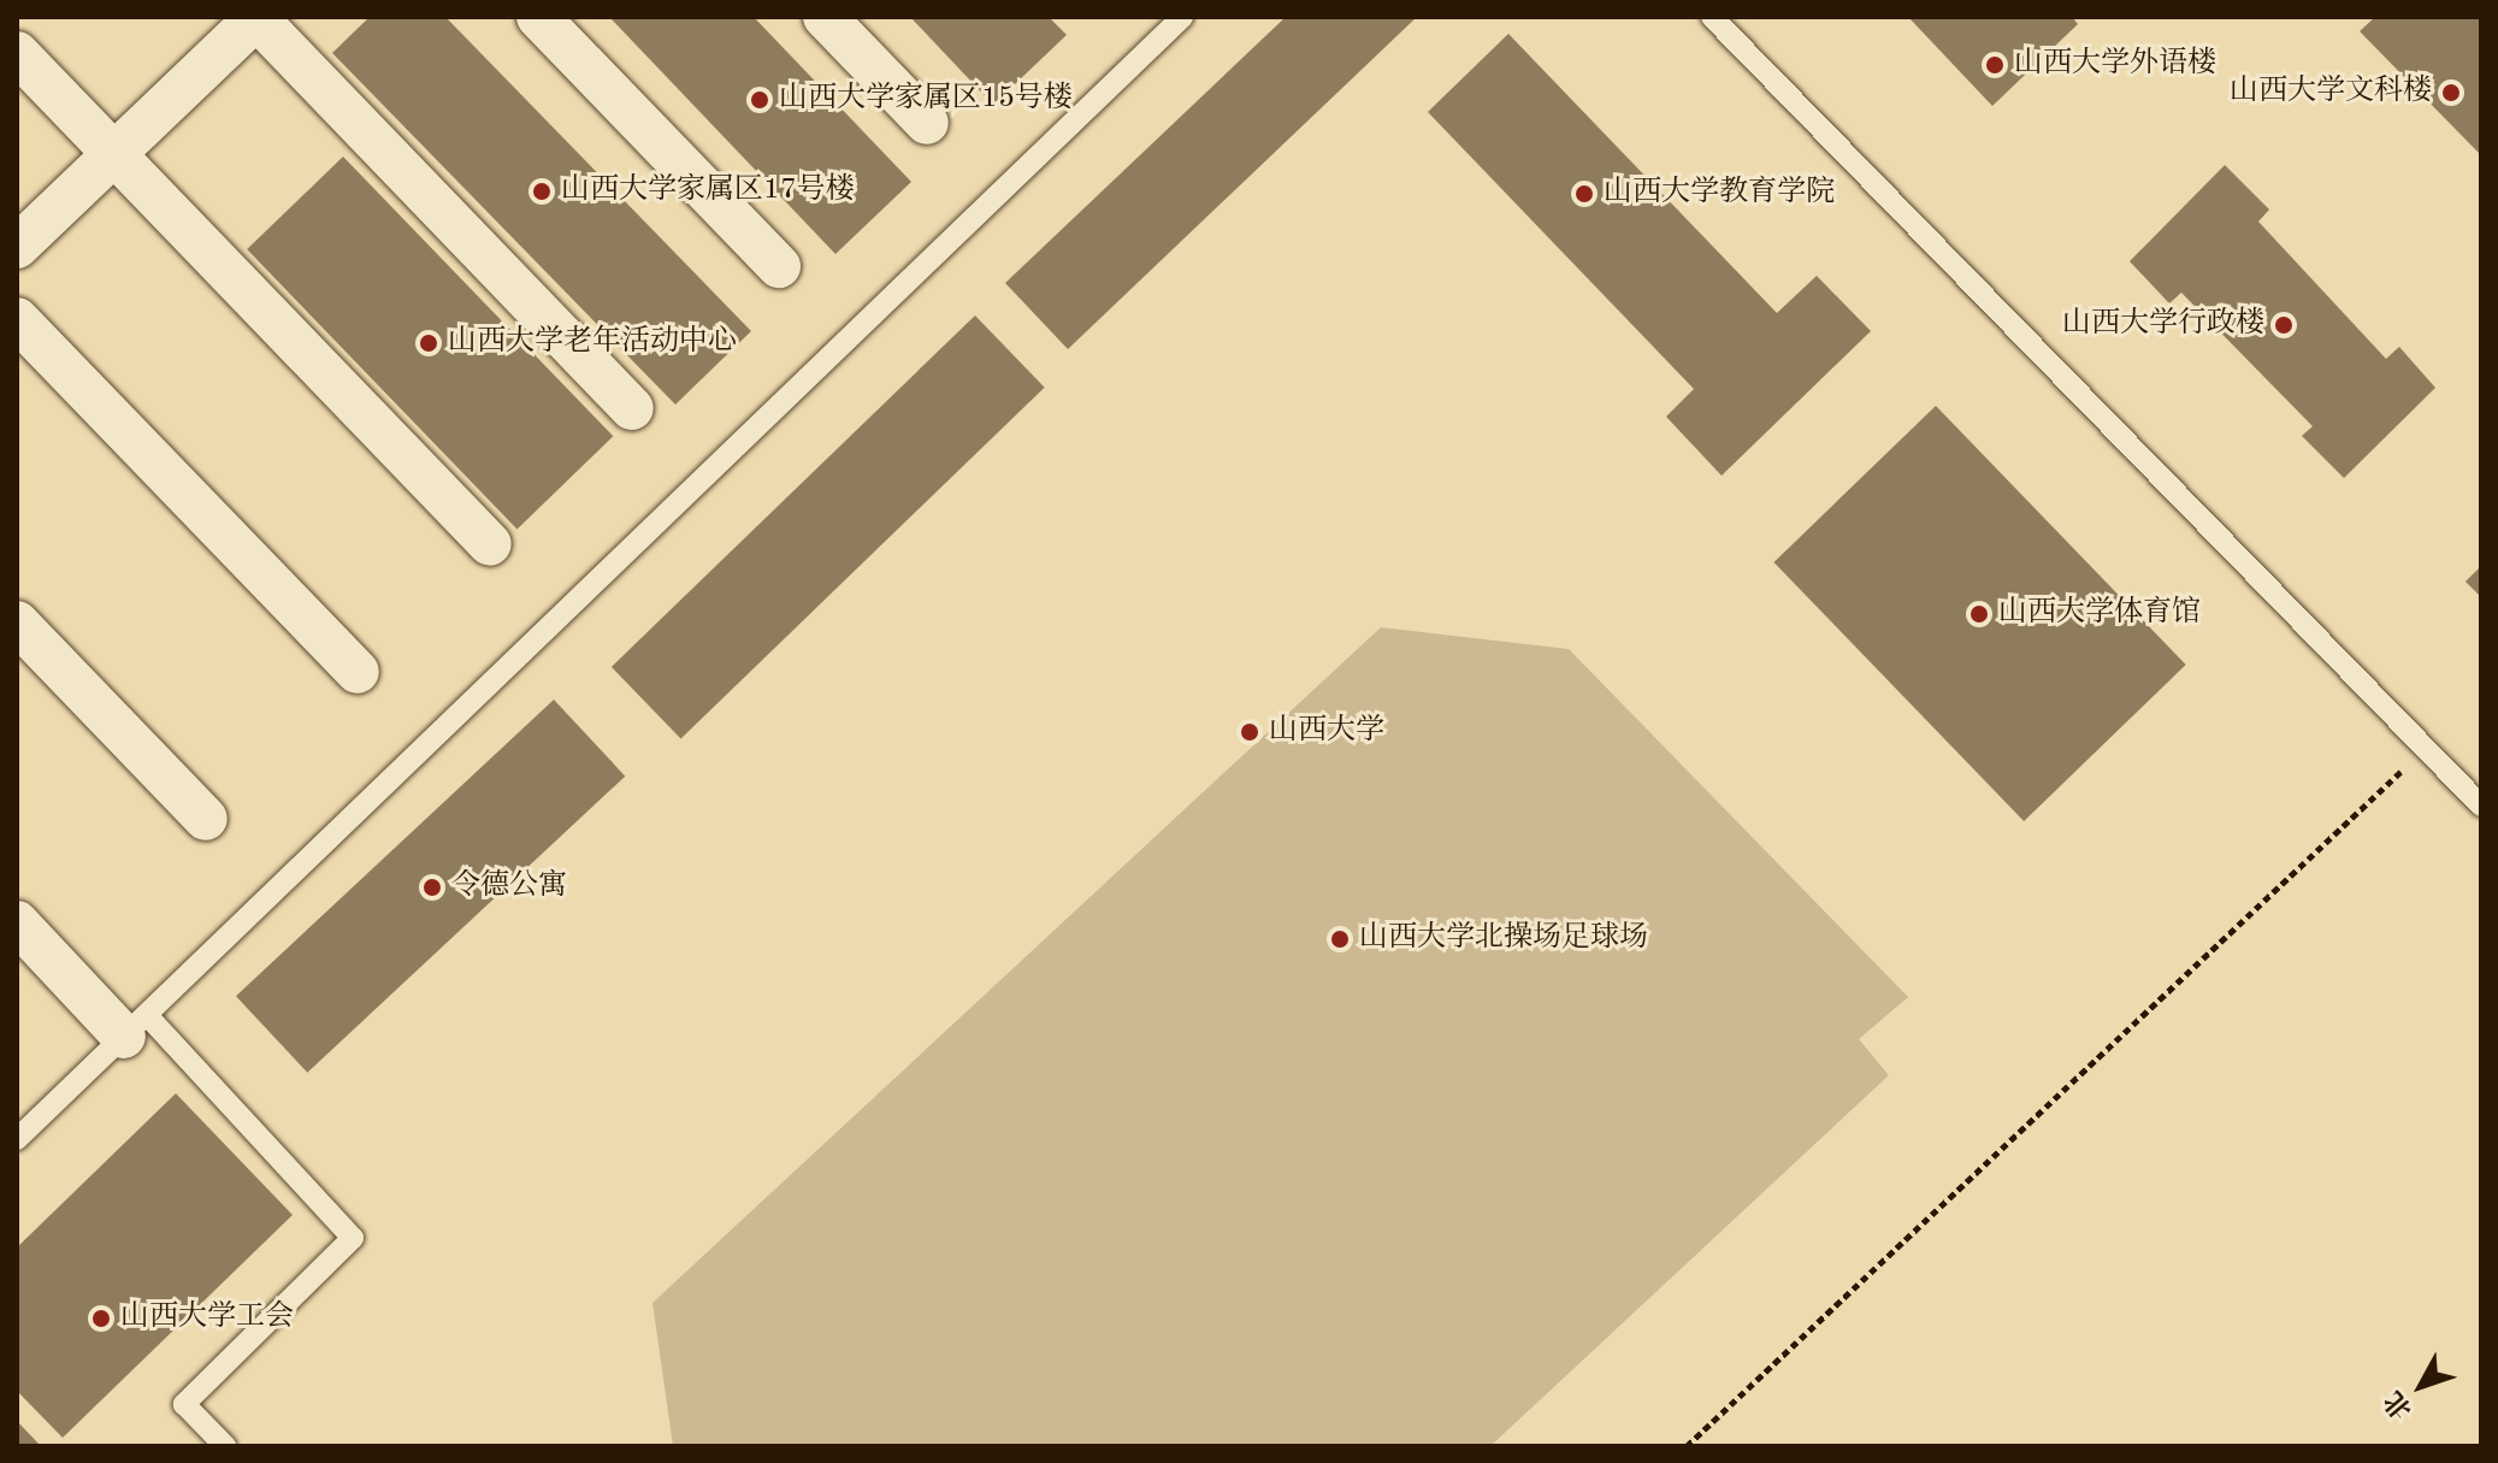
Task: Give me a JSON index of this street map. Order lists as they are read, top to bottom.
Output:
{
  "places": [
    "山西大学外语楼",
    "山西大学文科楼",
    "山西大学家属区15号楼",
    "山西大学家属区17号楼",
    "山西大学教育学院",
    "山西大学行政楼",
    "山西大学老年活动中心",
    "山西大学体育馆",
    "山西大学",
    "令德公寓",
    "山西大学北操场足球场",
    "山西大学工会"
  ],
  "north": "bottom left"
}
